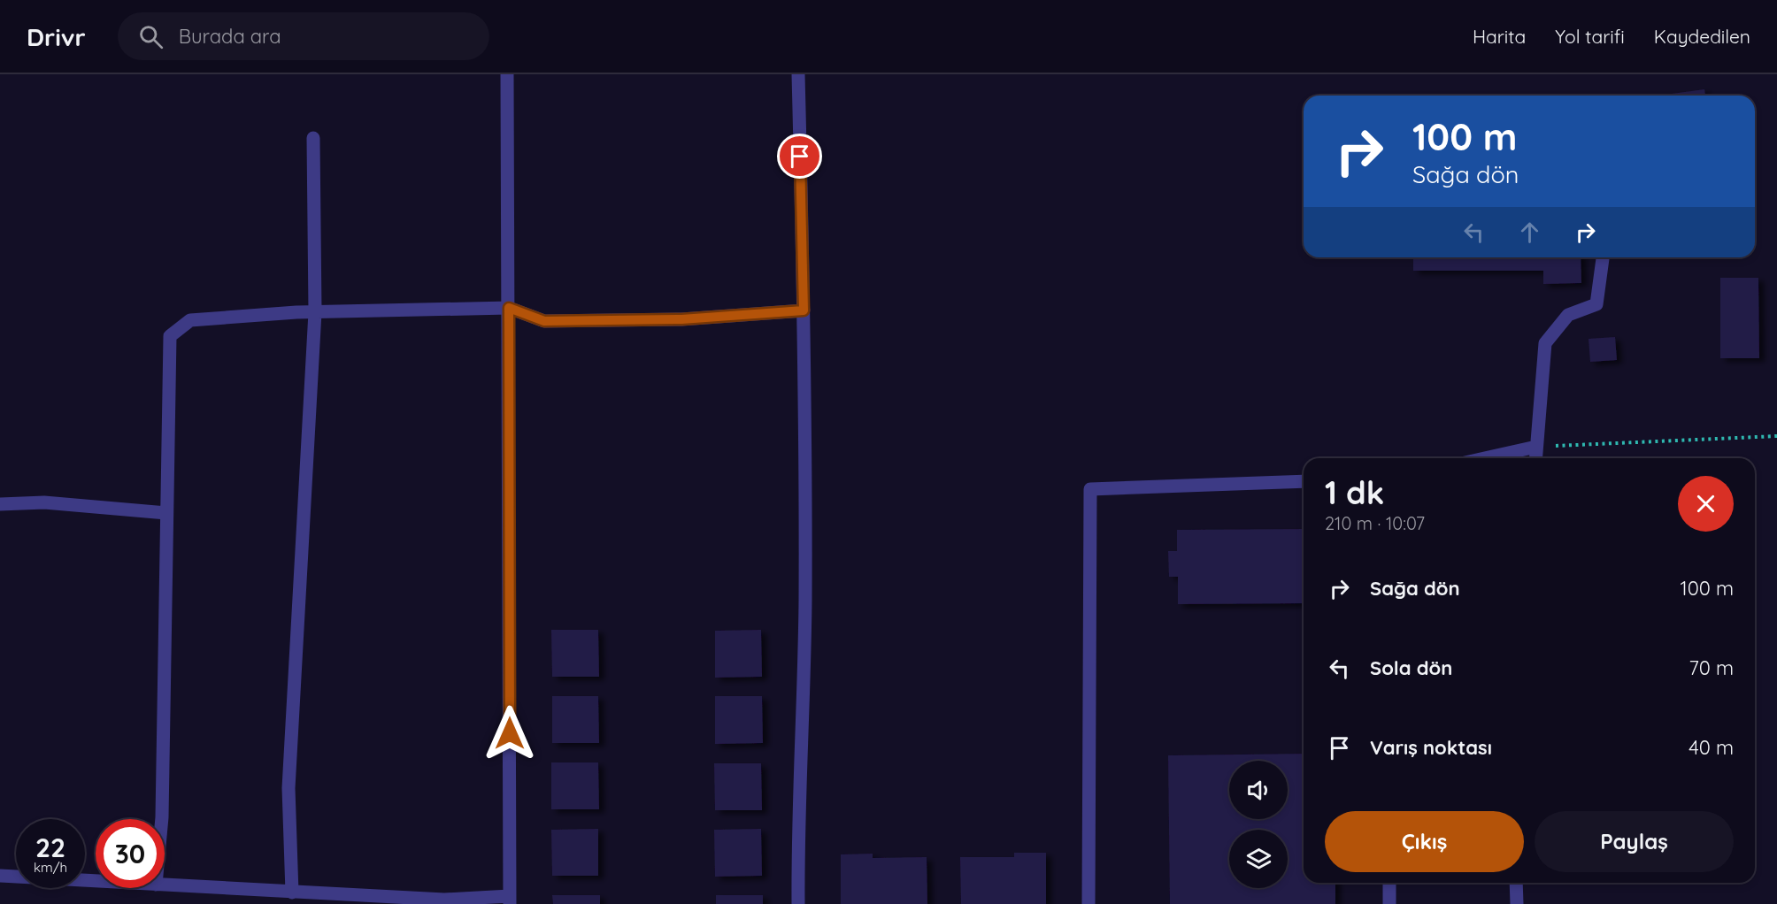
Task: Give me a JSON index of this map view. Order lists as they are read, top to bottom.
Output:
{
  "page": {
    "header": "Drivr",
    "search": "Burada ara",
    "nav": ["Harita", "Yol tarifi", "Kaydedilen"],
    "turn": ["100 m", "Sağa dön"],
    "heading": ["1 dk", "210 m · 10:07"],
    "list": [
      {
        "name": "Sağa dön",
        "value": "100 m"
      },
      {
        "name": "Sola dön",
        "value": "70 m"
      },
      {
        "name": "Varış noktası",
        "value": "40 m"
      }
    ],
    "buttons": ["Çıkış", "Paylaş"],
    "speed": "22 km/h",
    "limit": "30"
  }
}
